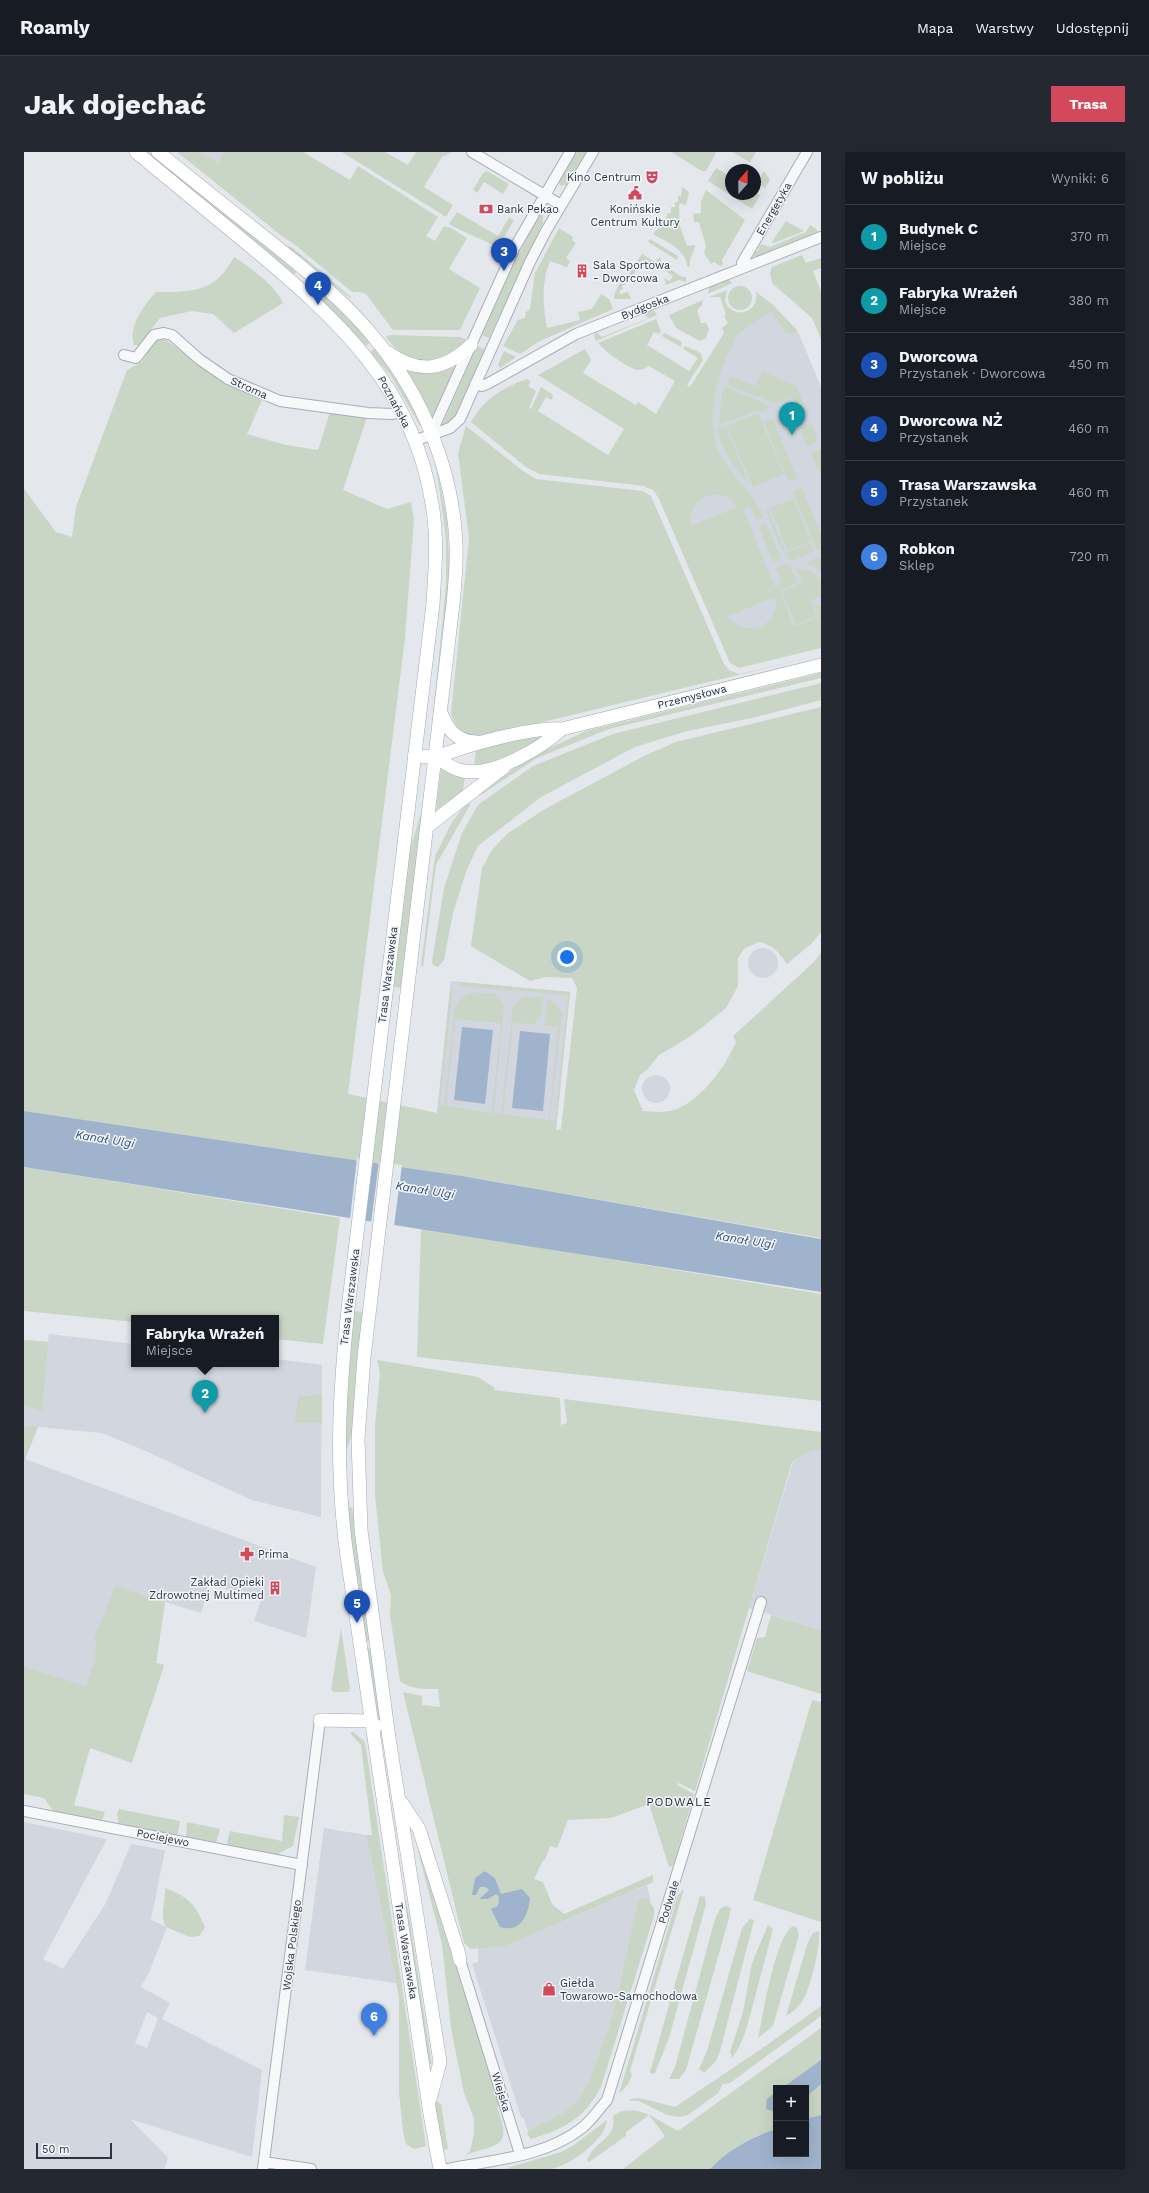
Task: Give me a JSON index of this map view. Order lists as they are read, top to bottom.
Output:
{
  "streets": {
    "main road": ["Poznańska", "Przemysłowa", "Trasa Warszawska"],
    "street": [
      "Energetyka",
      "Bydgoska",
      "Stroma",
      "Pociejewo",
      "Podwale",
      "Wojska Polskiego",
      "Wiejska"
    ]
  },
  "crossings": [
    ["Energetyka", "Bydgoska"],
    ["Stroma", "Poznańska"],
    ["Poznańska", "Przemysłowa"],
    ["Poznańska", "Trasa Warszawska"],
    ["Przemysłowa", "Trasa Warszawska"],
    ["Pociejewo", "Wojska Polskiego"],
    ["Podwale", "Wiejska"]
  ],
  "districts": ["PODWALE"],
  "water": ["Kanał Ulgi"],
  "places": {
    "theatre": ["Kino Centrum"],
    "public building": ["Konińskie Centrum Kultury"],
    "bank": ["Bank Pekao"],
    "building": ["Sala Sportowa - Dworcowa", "Zakład Opieki Zdrowotnej Multimed"],
    "pharmacy": ["Prima"],
    "shop": ["Giełda Towarowo-Samochodowa"]
  },
  "scale_bar": "50 m",
  "north": "top",
  "page": {
    "header": "Roamly",
    "nav": ["Mapa", "Warstwy", "Udostępnij"],
    "buttons": "Trasa",
    "title": "Jak dojechać",
    "heading": ["W pobliżu", "Wyniki: 6"],
    "list": [
      {
        "mark": "1",
        "name": "Budynek C",
        "note": "Miejsce",
        "value": "370 m"
      },
      {
        "mark": "2",
        "name": "Fabryka Wrażeń",
        "note": "Miejsce",
        "value": "380 m"
      },
      {
        "mark": "3",
        "name": "Dworcowa",
        "note": "Przystanek · Dworcowa",
        "value": "450 m"
      },
      {
        "mark": "4",
        "name": "Dworcowa NŻ",
        "note": "Przystanek",
        "value": "460 m"
      },
      {
        "mark": "5",
        "name": "Trasa Warszawska",
        "note": "Przystanek",
        "value": "460 m"
      },
      {
        "mark": "6",
        "name": "Robkon",
        "note": "Sklep",
        "value": "720 m"
      }
    ],
    "pins": [
      "3",
      "4",
      "1",
      "2",
      "5",
      "6"
    ],
    "popup": ["Fabryka Wrażeń", "Miejsce"],
    "map_buttons": ["+", "−"],
    "scale": "50 m"
  }
}
